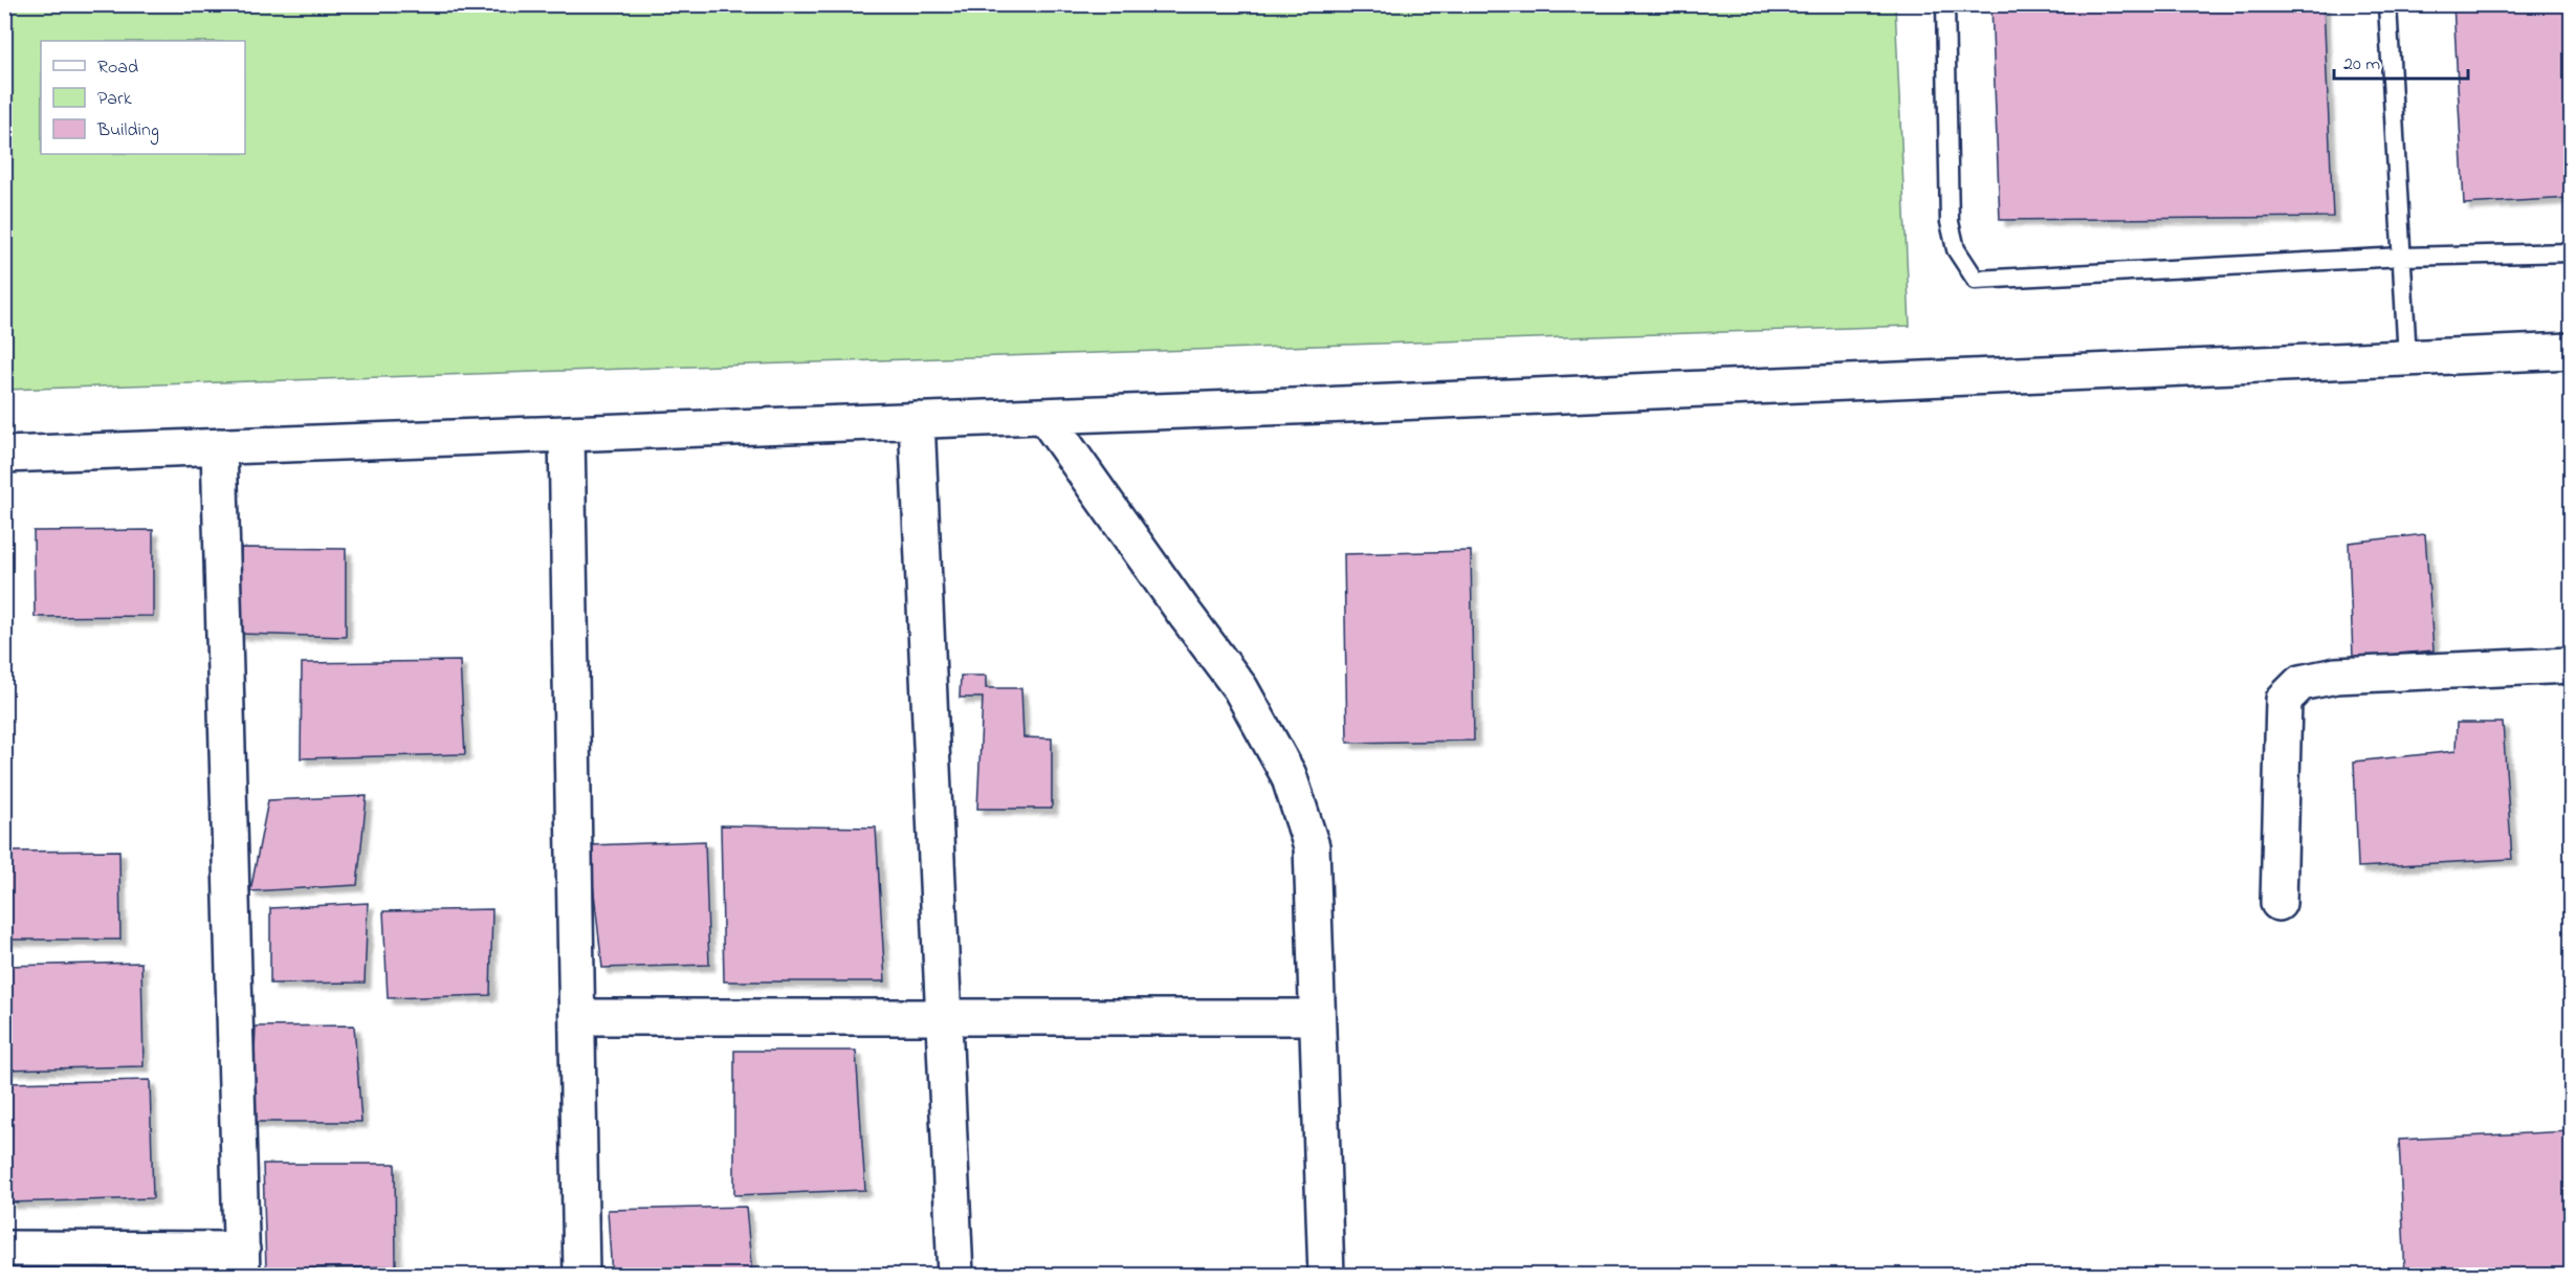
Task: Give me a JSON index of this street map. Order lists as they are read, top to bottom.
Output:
{
  "legend": ["Road", "Park", "Building"],
  "scale_bar": "20 m"
}
